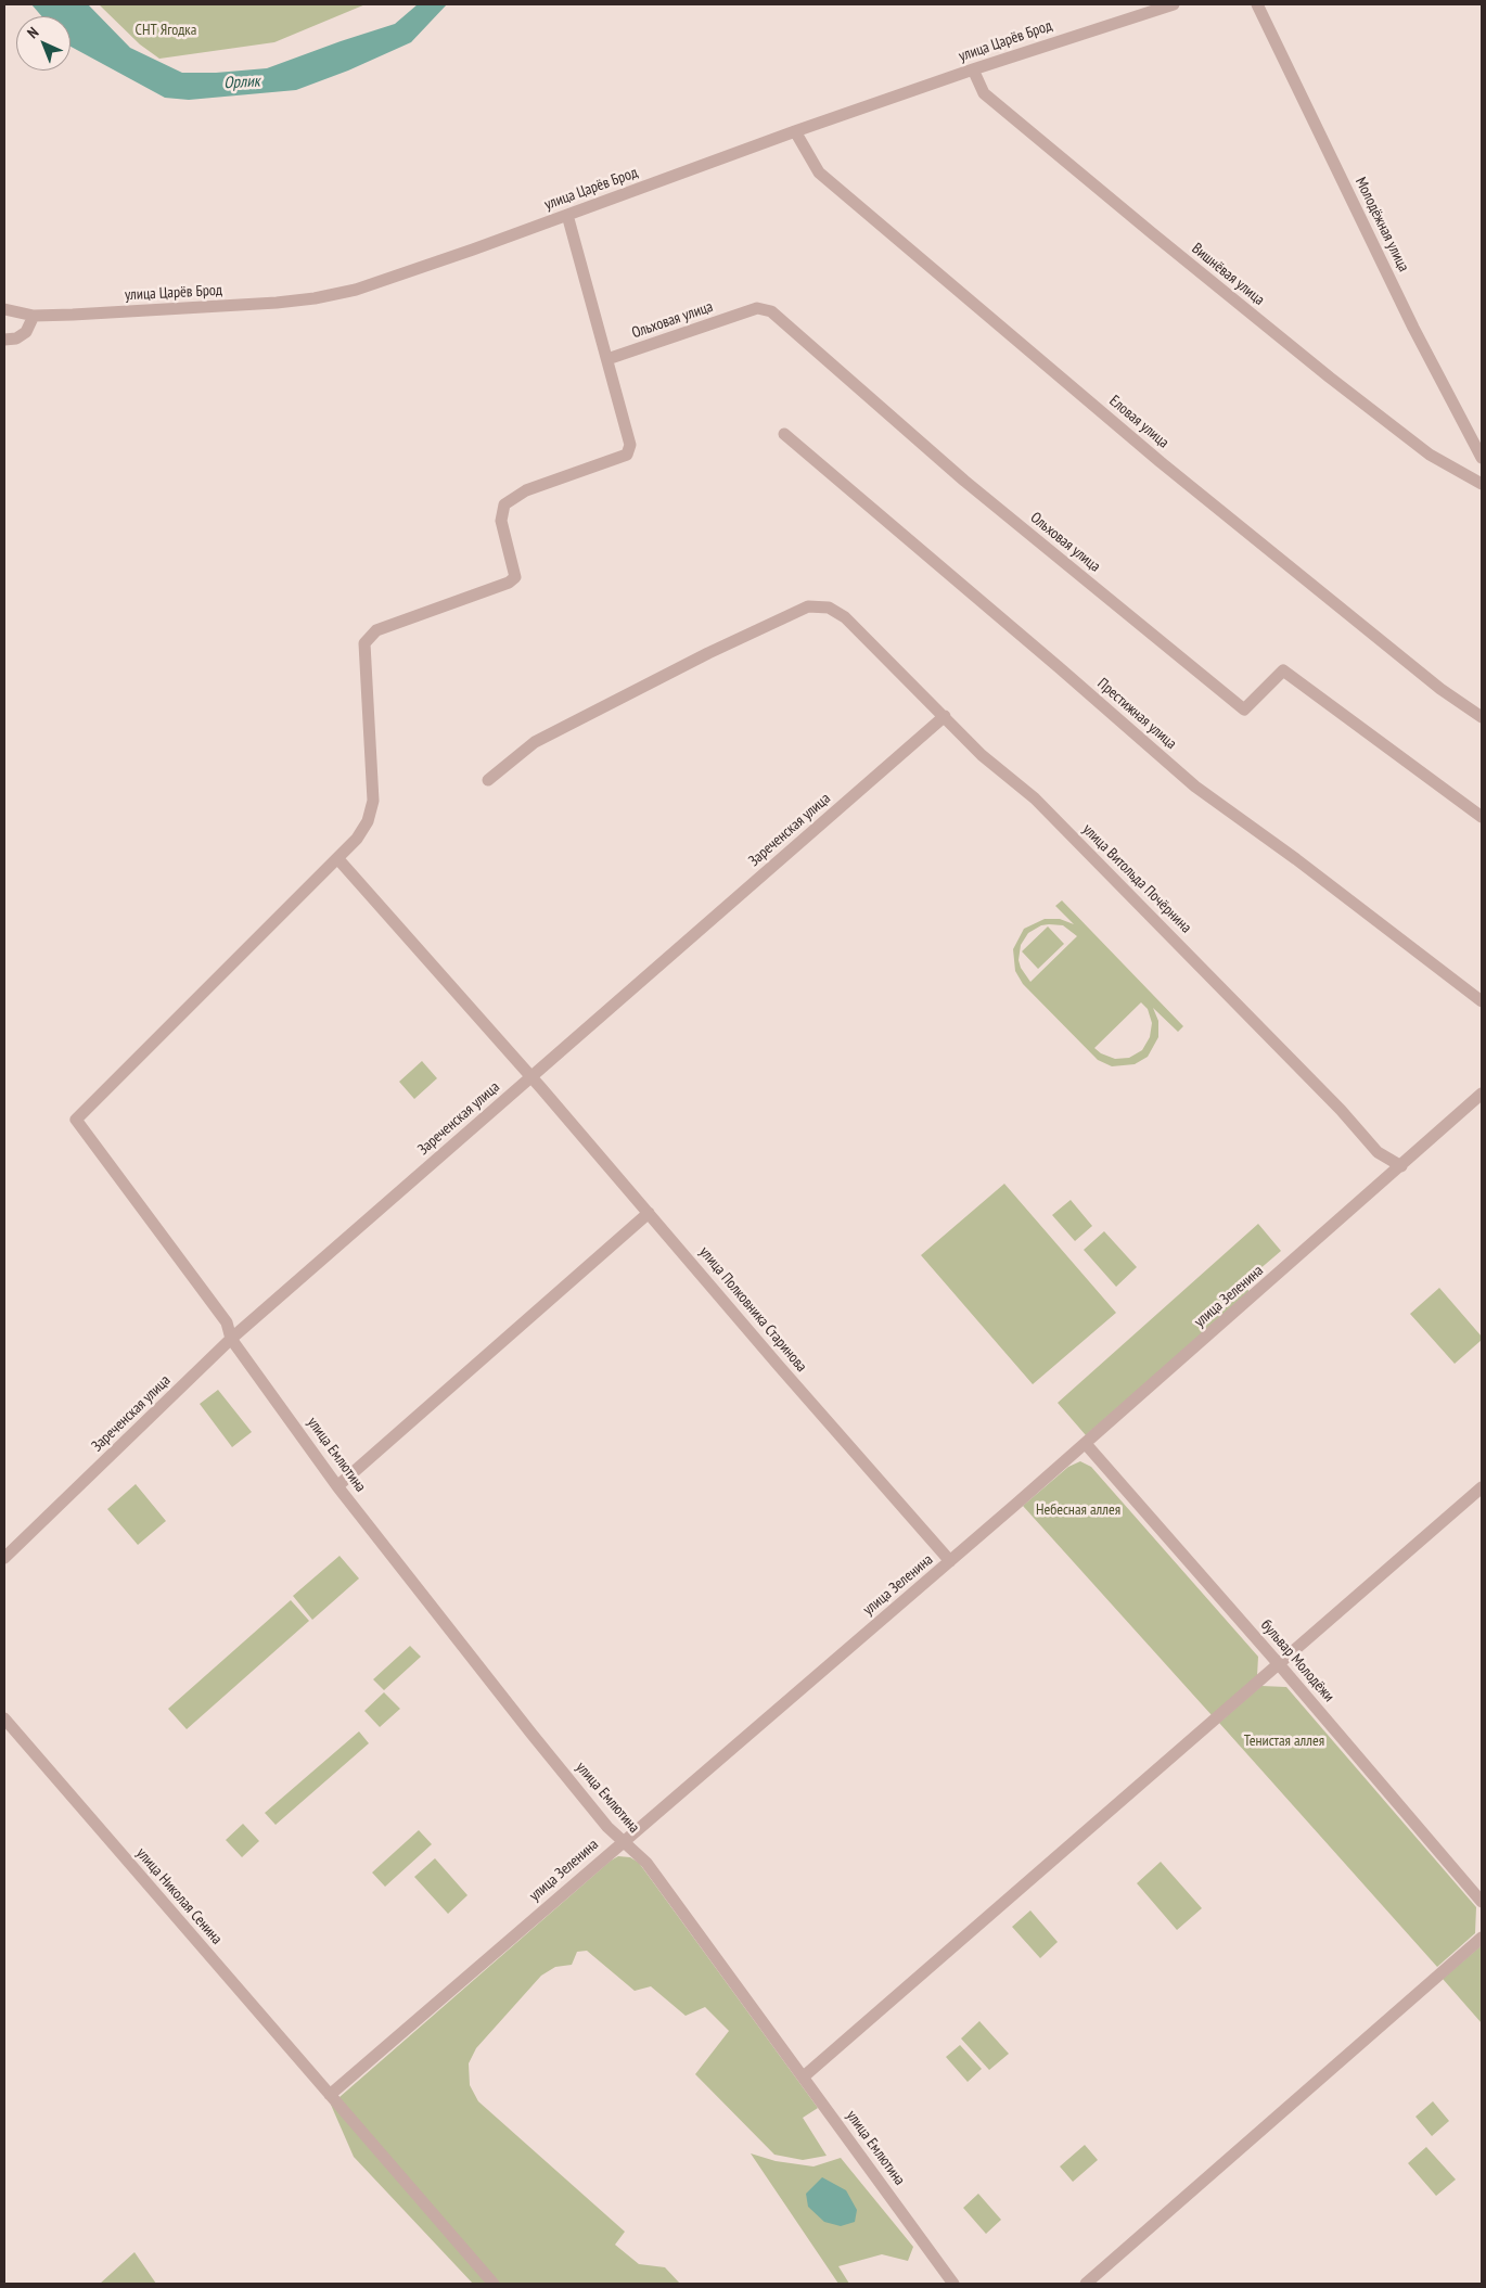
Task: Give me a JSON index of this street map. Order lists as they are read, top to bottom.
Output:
{
  "streets": {
    "street": [
      "улица Царёв Брод",
      "Молодёжная улица",
      "Вишнёвая улица",
      "Ольховая улица",
      "Еловая улица",
      "Престижная улица",
      "Зареченская улица",
      "улица Витольда Почёрнина",
      "улица Зеленина",
      "улица Полковника Старинова",
      "улица Емлютина",
      "бульвар Молодёжи",
      "улица Николая Сенина"
    ]
  },
  "crossings": [
    ["улица Царёв Брод", "Вишнёвая улица"],
    ["улица Царёв Брод", "Еловая улица"],
    ["Зареченская улица", "улица Витольда Почёрнина"],
    ["Зареченская улица", "улица Полковника Старинова"],
    ["Зареченская улица", "улица Емлютина"],
    ["улица Витольда Почёрнина", "улица Зеленина"],
    ["улица Зеленина", "улица Полковника Старинова"],
    ["улица Зеленина", "улица Емлютина"],
    ["улица Зеленина", "бульвар Молодёжи"],
    ["улица Зеленина", "улица Николая Сенина"],
    ["улица Полковника Старинова", "улица Емлютина"]
  ],
  "water": ["Орлик"],
  "parks": ["СНТ Ягодка", "Небесная аллея", "Тенистая аллея"],
  "north": "top left"
}
